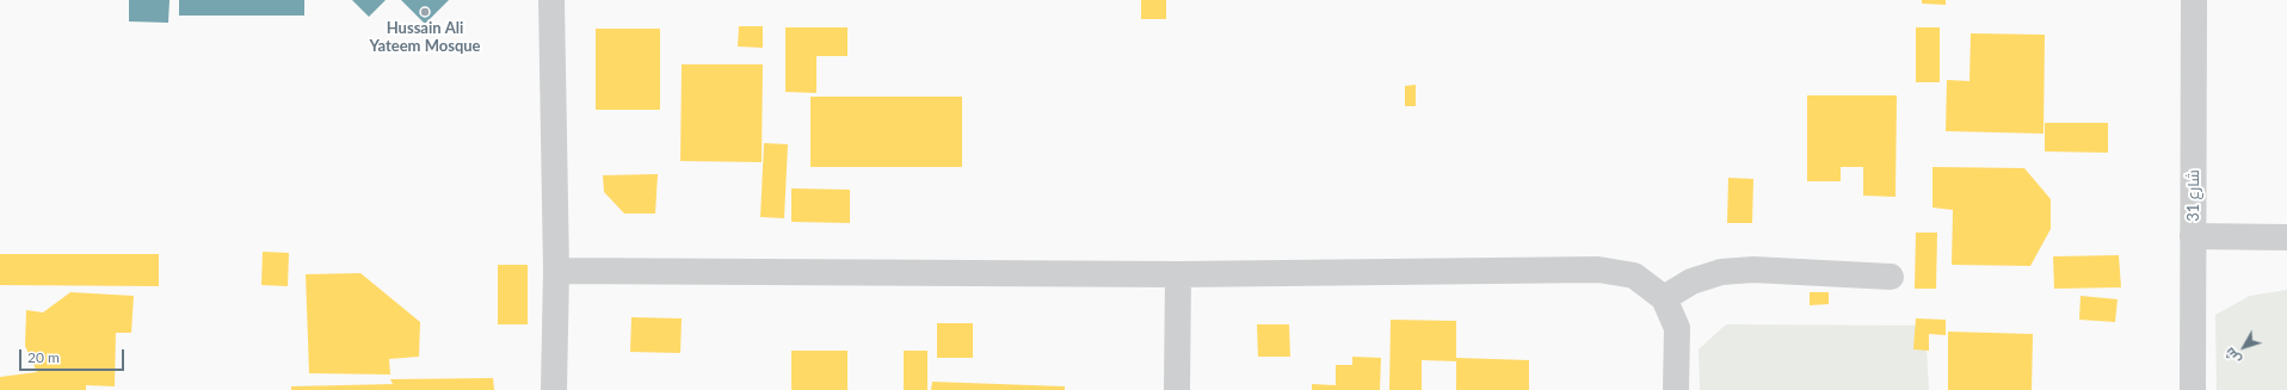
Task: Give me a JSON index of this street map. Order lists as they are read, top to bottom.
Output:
{
  "streets": {
    "street": ["شارع 31"]
  },
  "places": ["Hussain Ali Yateem Mosque"],
  "scale_bar": "20 m",
  "north": "bottom left"
}
